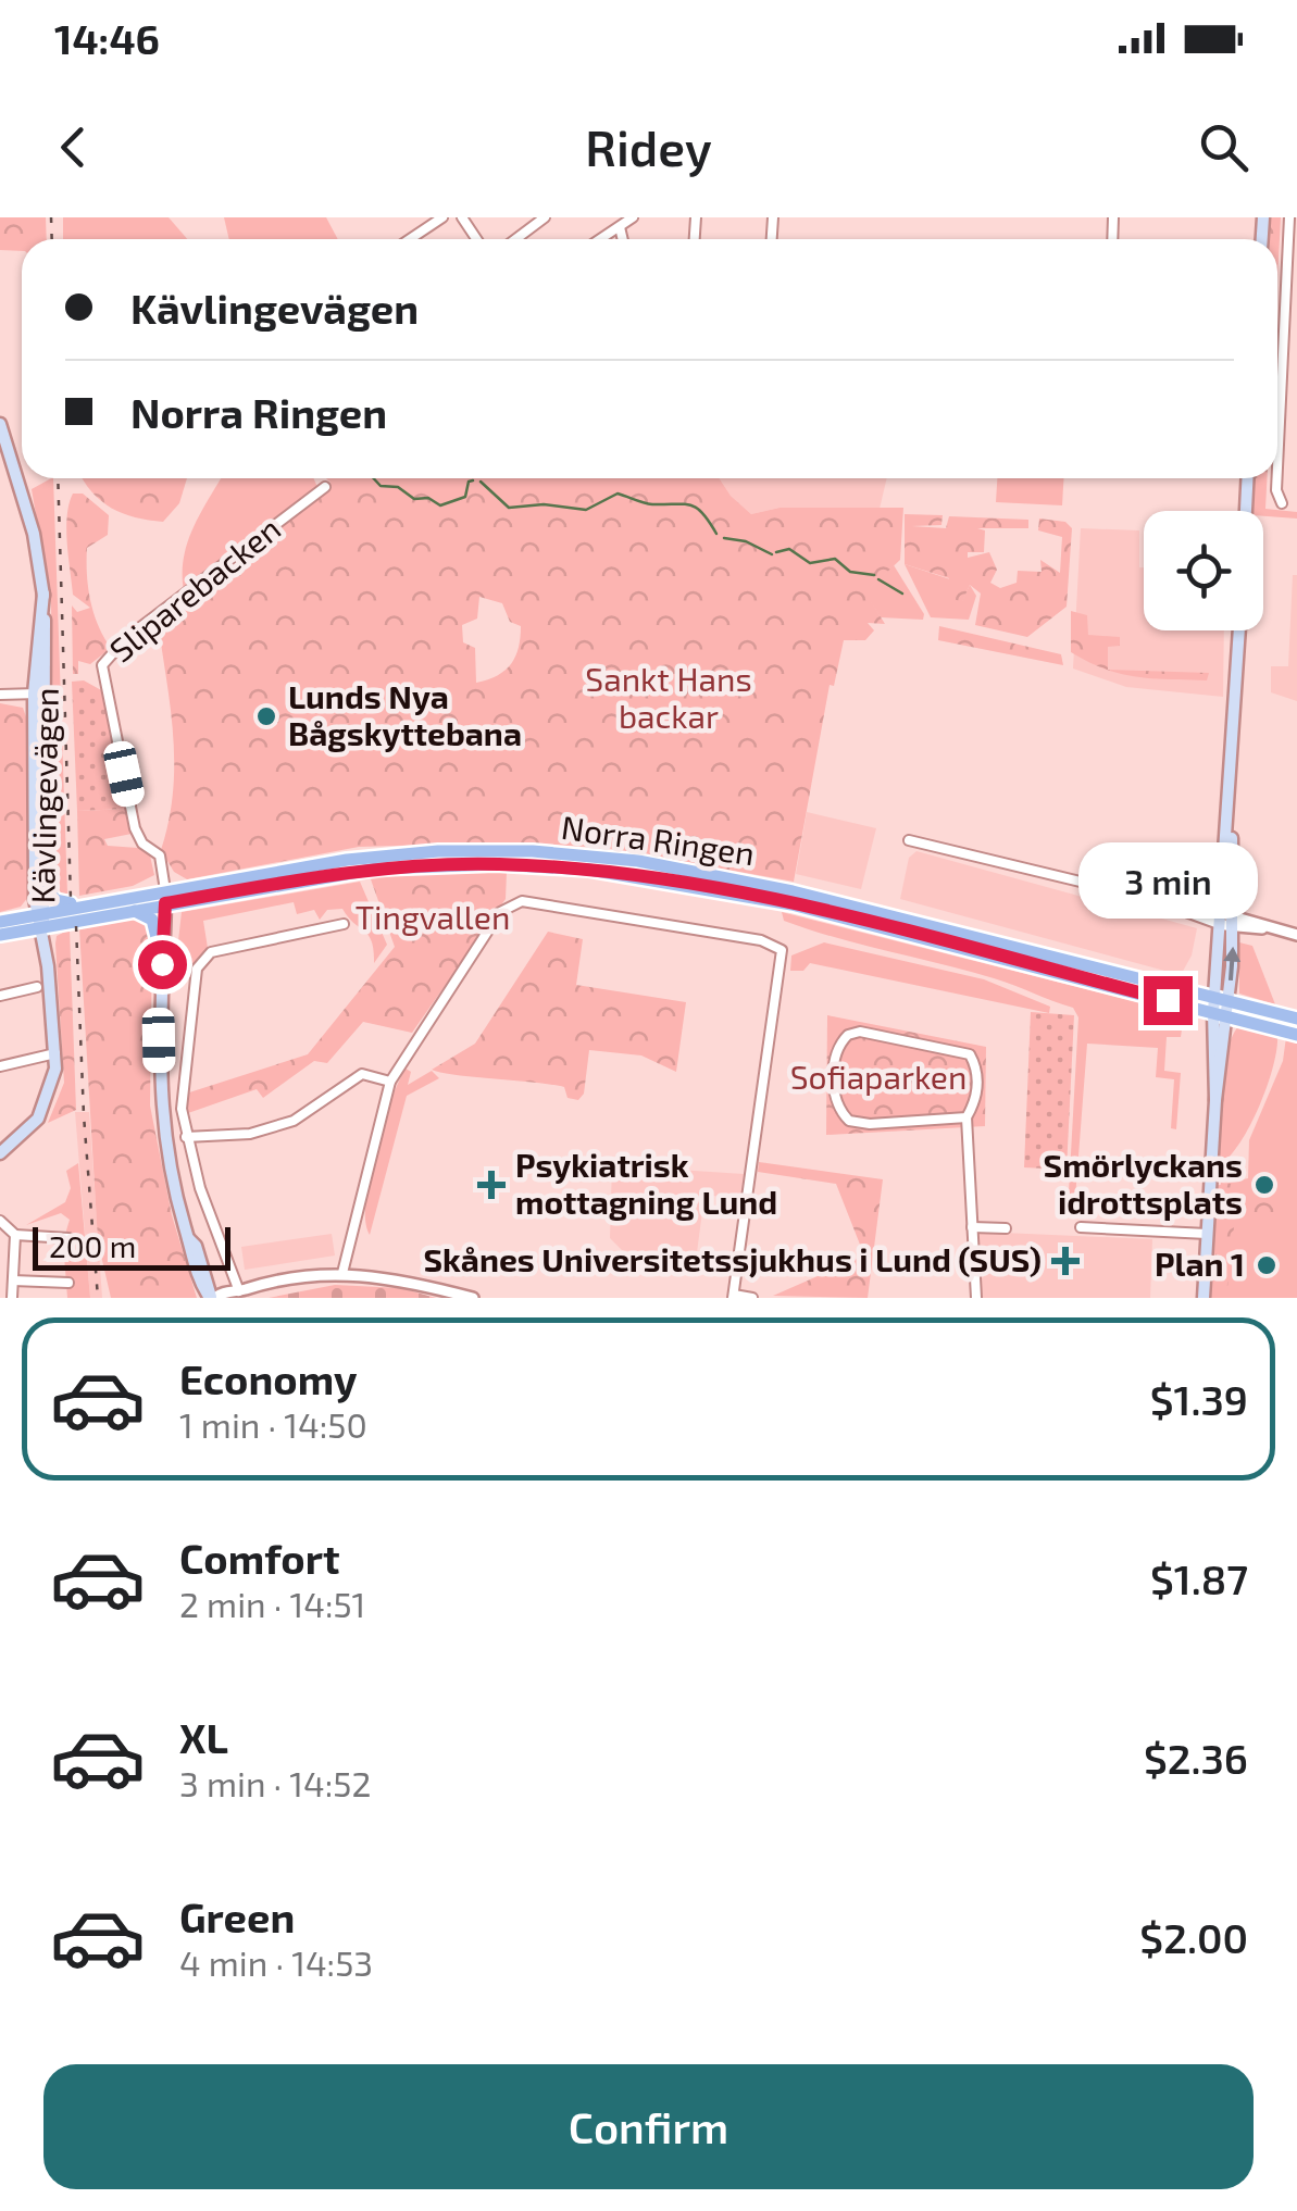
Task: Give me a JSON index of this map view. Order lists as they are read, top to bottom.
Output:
{
  "streets": {
    "main road": ["Kävlingevägen", "Norra Ringen"],
    "street": ["Sliparebacken"]
  },
  "crossings": [
    ["Sliparebacken", "Norra Ringen"],
    ["Kävlingevägen", "Norra Ringen"]
  ],
  "parks": ["Sankt Hans backar", "Tingvallen", "Sofiaparken"],
  "places": {
    "other": ["Lunds Nya Bågskyttebana", "Smörlyckans idrottsplats", "Plan 1"],
    "health": ["Psykiatrisk mottagning Lund", "Skånes Universitetssjukhus i Lund (SUS)"]
  },
  "scale_bar": "200 m",
  "page": {
    "status": "14:46",
    "header": "Ridey",
    "banner": ["Kävlingevägen", "Norra Ringen"],
    "bubble": "3 min",
    "scale": "200 m",
    "list": [
      {
        "name": "Economy",
        "note": "1 min · 14:50",
        "value": "$1.39"
      },
      {
        "name": "Comfort",
        "note": "2 min · 14:51",
        "value": "$1.87"
      },
      {
        "name": "XL",
        "note": "3 min · 14:52",
        "value": "$2.36"
      },
      {
        "name": "Green",
        "note": "4 min · 14:53",
        "value": "$2.00"
      }
    ],
    "buttons": "Confirm"
  }
}
